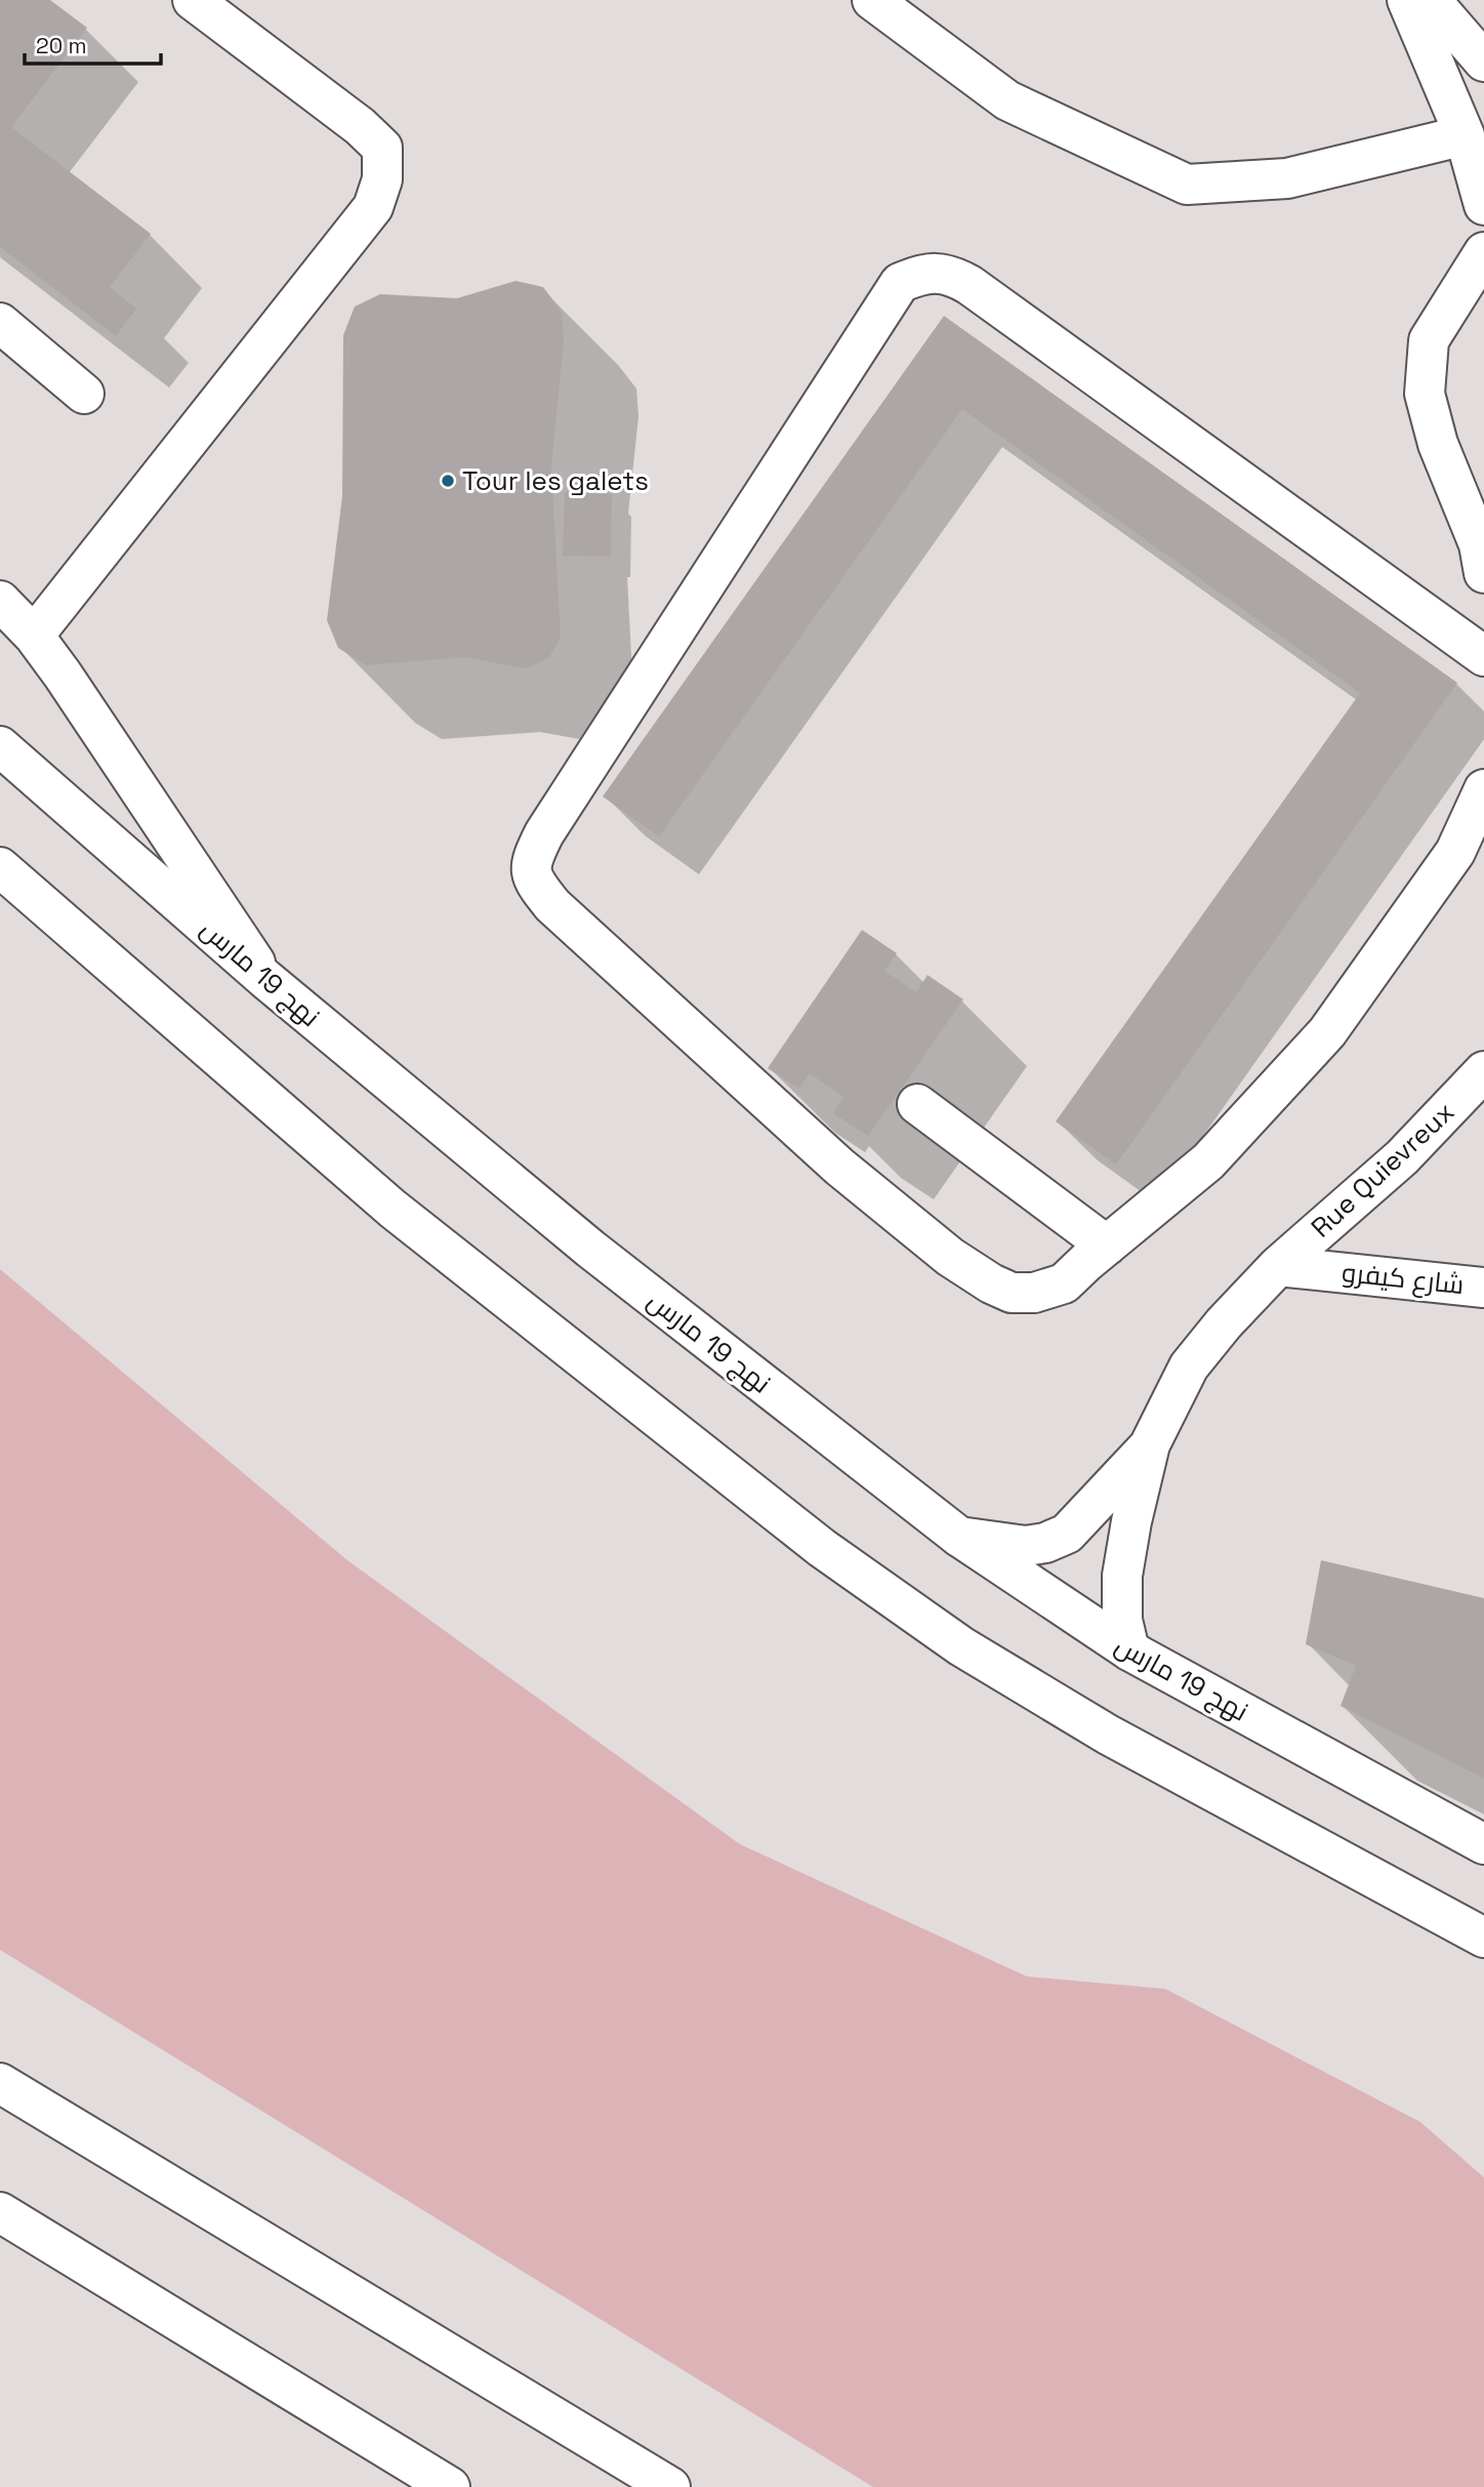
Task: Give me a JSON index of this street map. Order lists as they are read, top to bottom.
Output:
{
  "streets": {
    "main road": ["نهج 19 مارس", "Rue Quievreux", "شارع كيفرو"]
  },
  "crossings": [
    ["Rue Quievreux", "شارع كيفرو"]
  ],
  "places": ["Tour les galets"],
  "scale_bar": "20 m"
}
